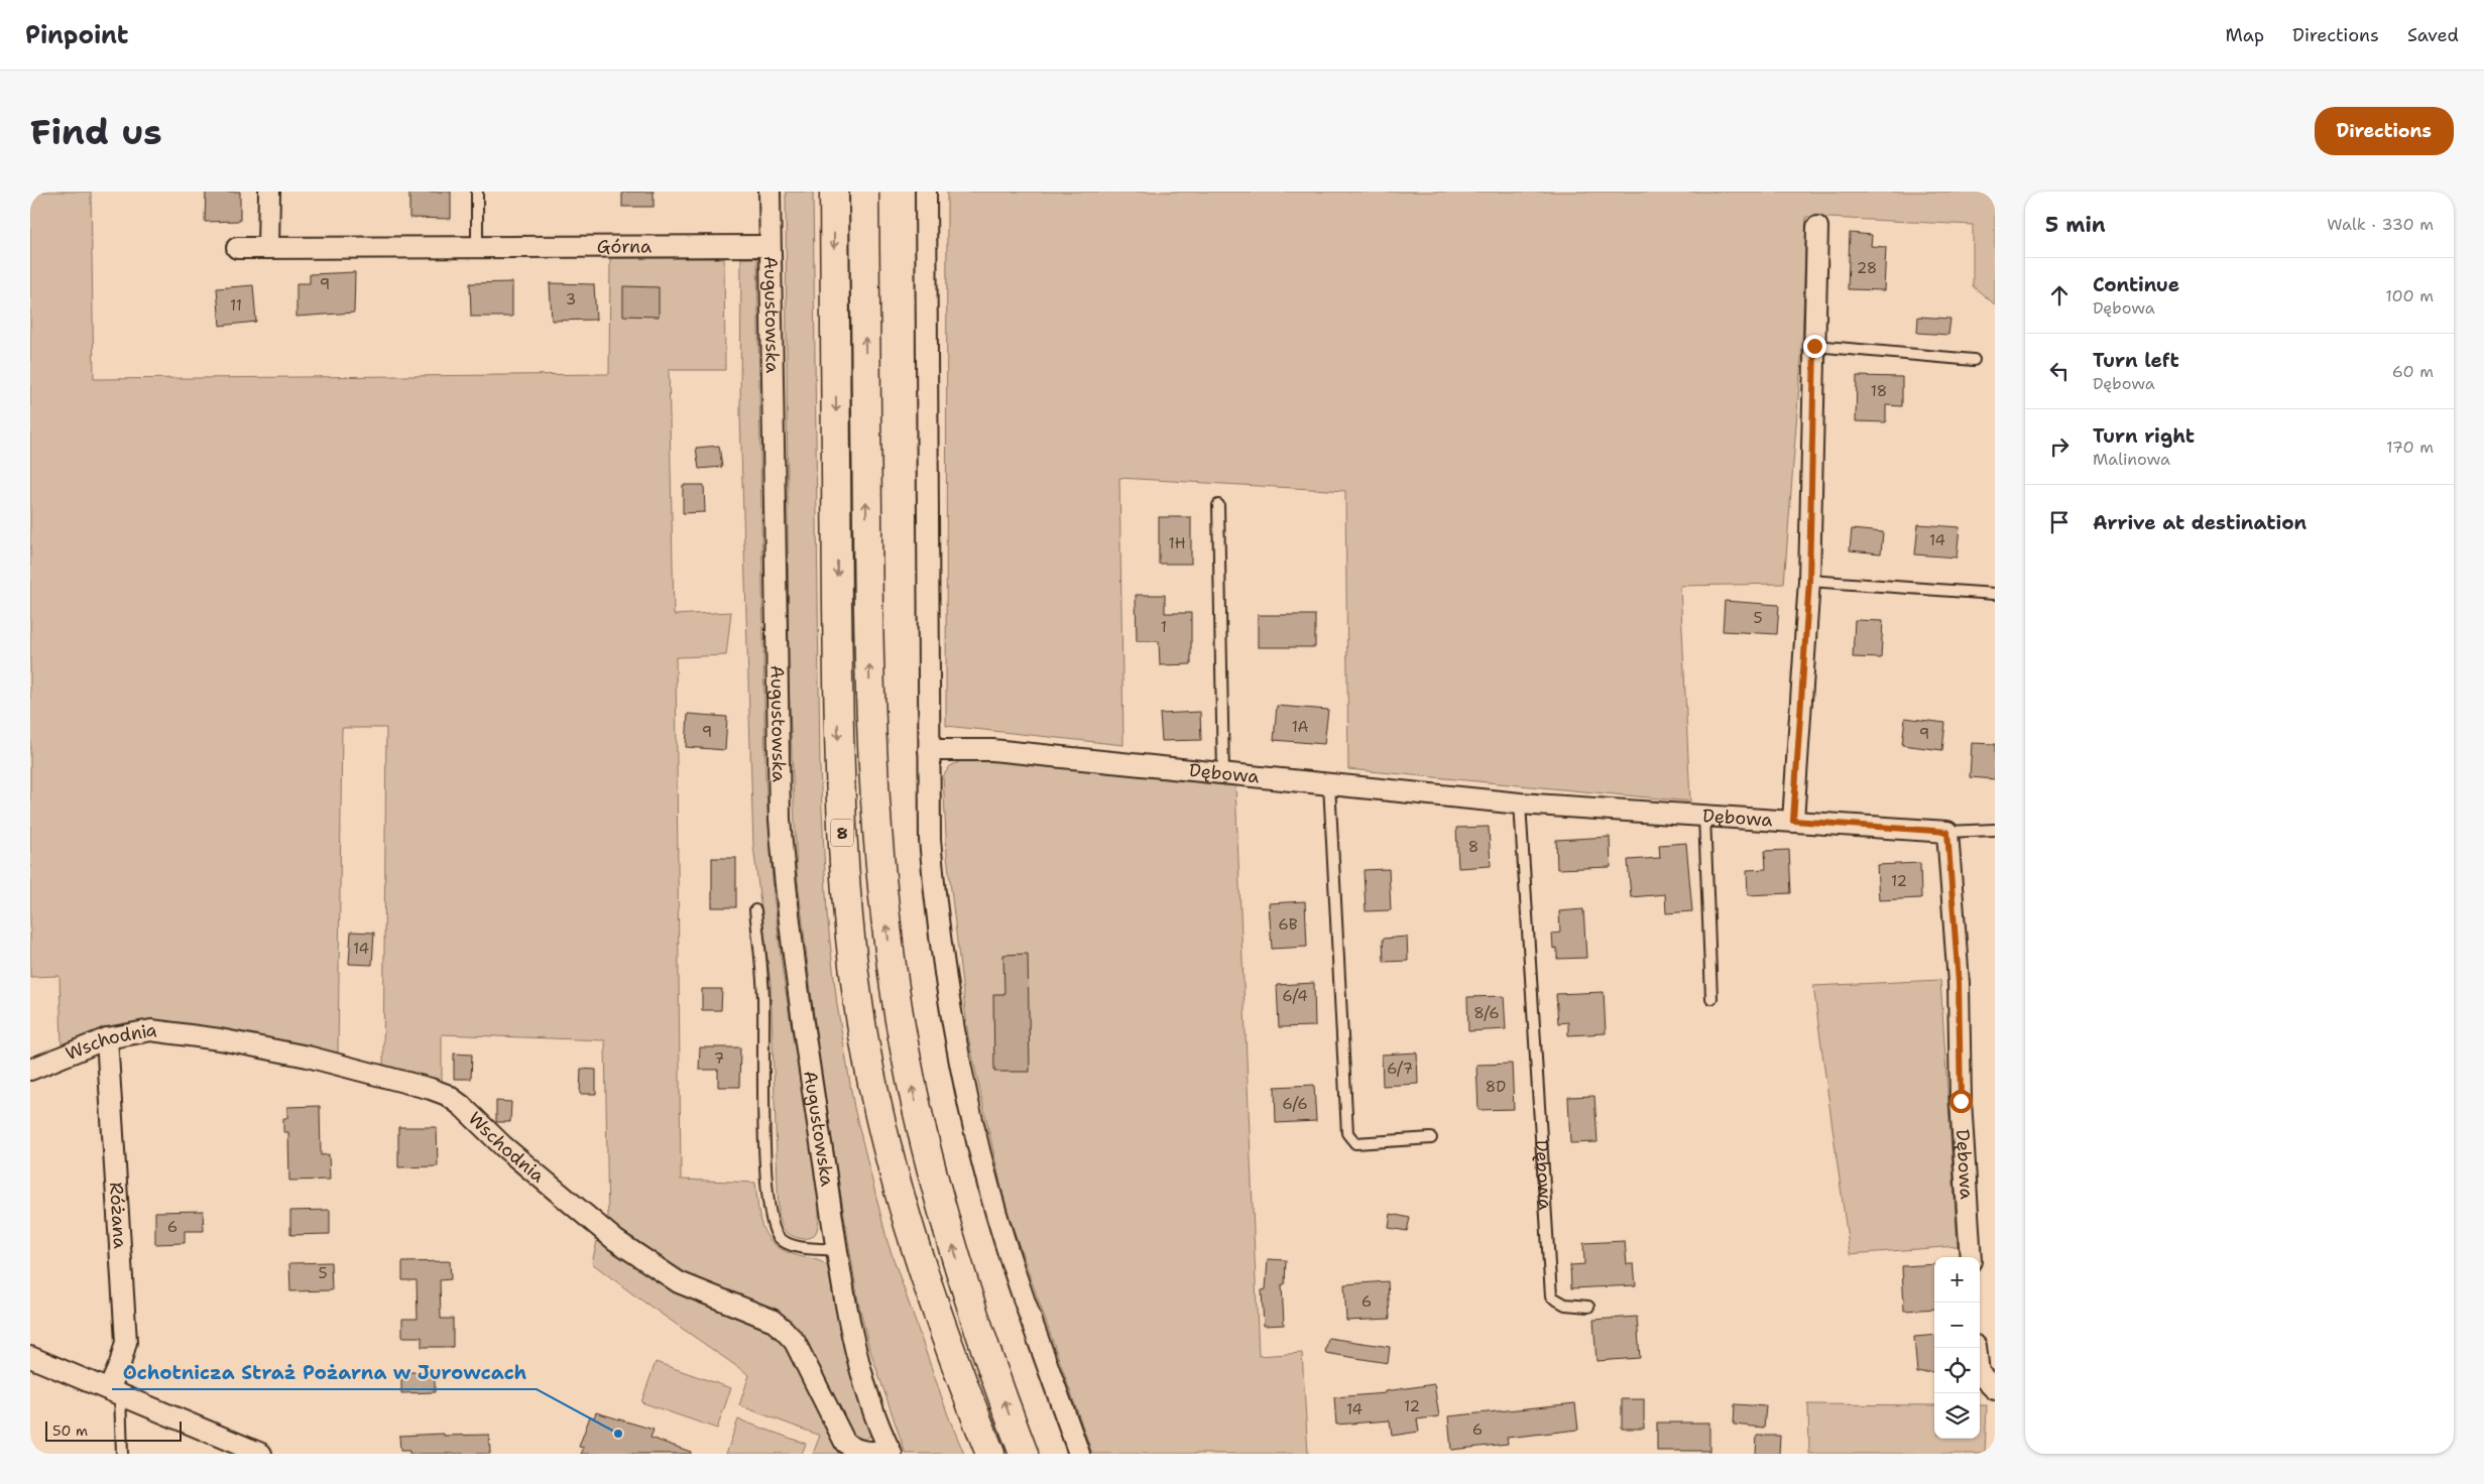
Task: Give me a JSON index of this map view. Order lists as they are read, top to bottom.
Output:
{
  "streets": {
    "highway": ["8"],
    "street": [
      "Górna",
      "Augustowska",
      "Dębowa",
      "Wschodnia",
      "Różana"
    ]
  },
  "crossings": [
    ["Górna", "Augustowska"],
    ["Augustowska", "Wschodnia"],
    ["Wschodnia", "Różana"]
  ],
  "places": ["Ochotnicza Straż Pożarna w Jurowcach"],
  "house_numbers": [
    "28",
    "9",
    "3",
    "11",
    "18",
    "14",
    "1H",
    "5",
    "1",
    "1A",
    "9",
    "9",
    "8",
    "12",
    "6B",
    "14",
    "6/4",
    "8/6",
    "7",
    "6/7",
    "8D",
    "6/6",
    "6",
    "5",
    "6",
    "12",
    "14",
    "6"
  ],
  "scale_bar": "50 m",
  "page": {
    "header": "Pinpoint",
    "nav": ["Map", "Directions", "Saved"],
    "buttons": "Directions",
    "title": "Find us",
    "heading": ["5 min", "Walk · 330 m"],
    "list": [
      ["Continue", "Dębowa", "100 m"],
      ["Turn left", "Dębowa", "60 m"],
      ["Turn right", "Malinowa", "170 m"],
      "Arrive at destination"
    ],
    "map_buttons": ["+", "−"],
    "scale": "50 m"
  }
}
